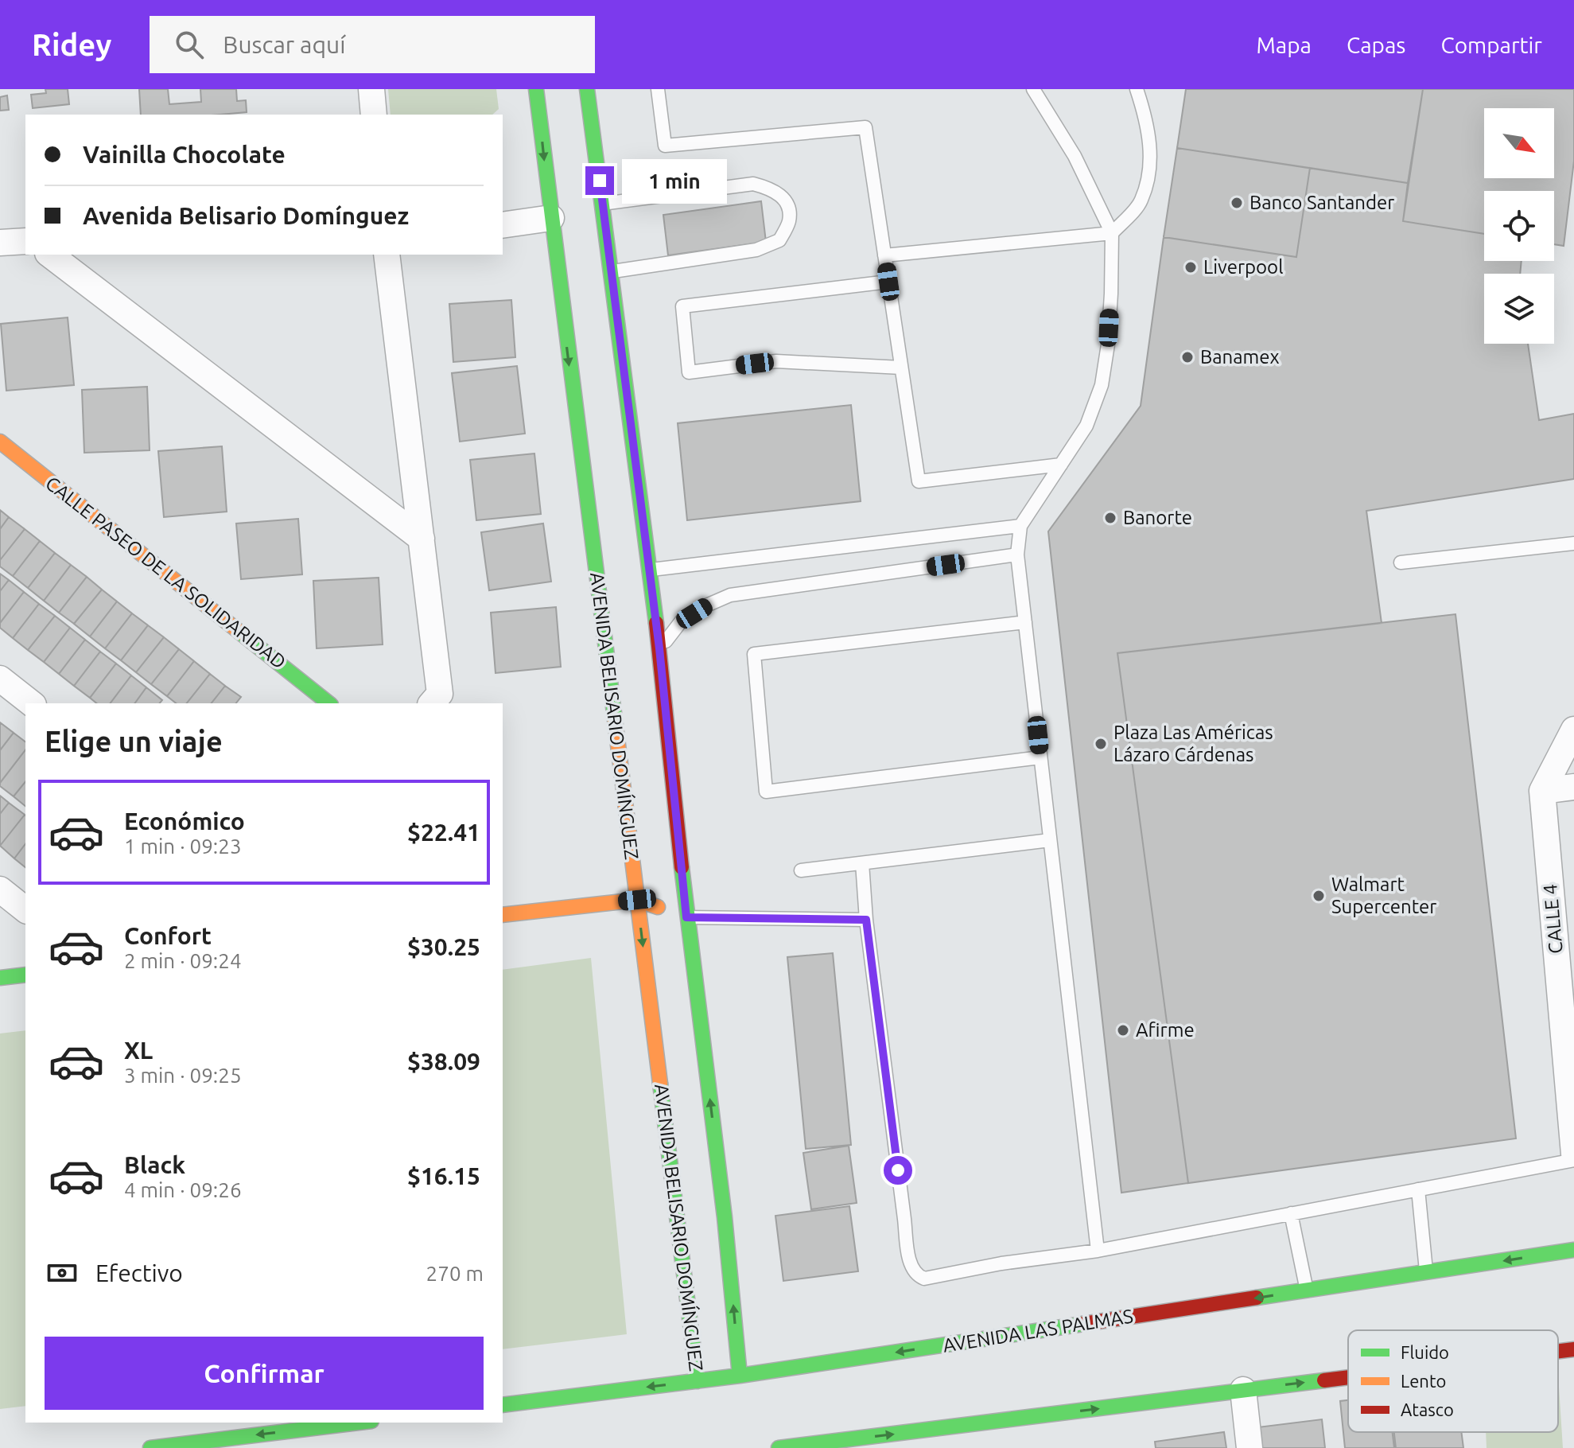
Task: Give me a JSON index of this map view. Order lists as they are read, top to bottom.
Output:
{
  "streets": {
    "street": [
      "CALLE PASEO DE LA SOLIDARIDAD",
      "AVENIDA BELISARIO DOMÍNGUEZ",
      "CALLE 4",
      "AVENIDA LAS PALMAS"
    ]
  },
  "crossings": [
    ["AVENIDA BELISARIO DOMÍNGUEZ", "AVENIDA LAS PALMAS"]
  ],
  "places": [
    "Banco Santander",
    "Liverpool",
    "Banamex",
    "Banorte",
    "Plaza Las Américas Lázaro Cárdenas",
    "Walmart Supercenter",
    "Afirme"
  ],
  "legend": ["Fluido", "Lento", "Atasco"],
  "north": "bottom right",
  "page": {
    "header": "Ridey",
    "search": "Buscar aquí",
    "nav": ["Mapa", "Capas", "Compartir"],
    "banner": ["Vainilla Chocolate", "Avenida Belisario Domínguez"],
    "bubble": "1 min",
    "heading": "Elige un viaje",
    "list": [
      {
        "name": "Económico",
        "note": "1 min · 09:23",
        "value": "$22.41"
      },
      {
        "name": "Confort",
        "note": "2 min · 09:24",
        "value": "$30.25"
      },
      {
        "name": "XL",
        "note": "3 min · 09:25",
        "value": "$38.09"
      },
      {
        "name": "Black",
        "note": "4 min · 09:26",
        "value": "$16.15"
      }
    ],
    "pay": ["Efectivo", "270 m"],
    "buttons": "Confirmar"
  }
}
